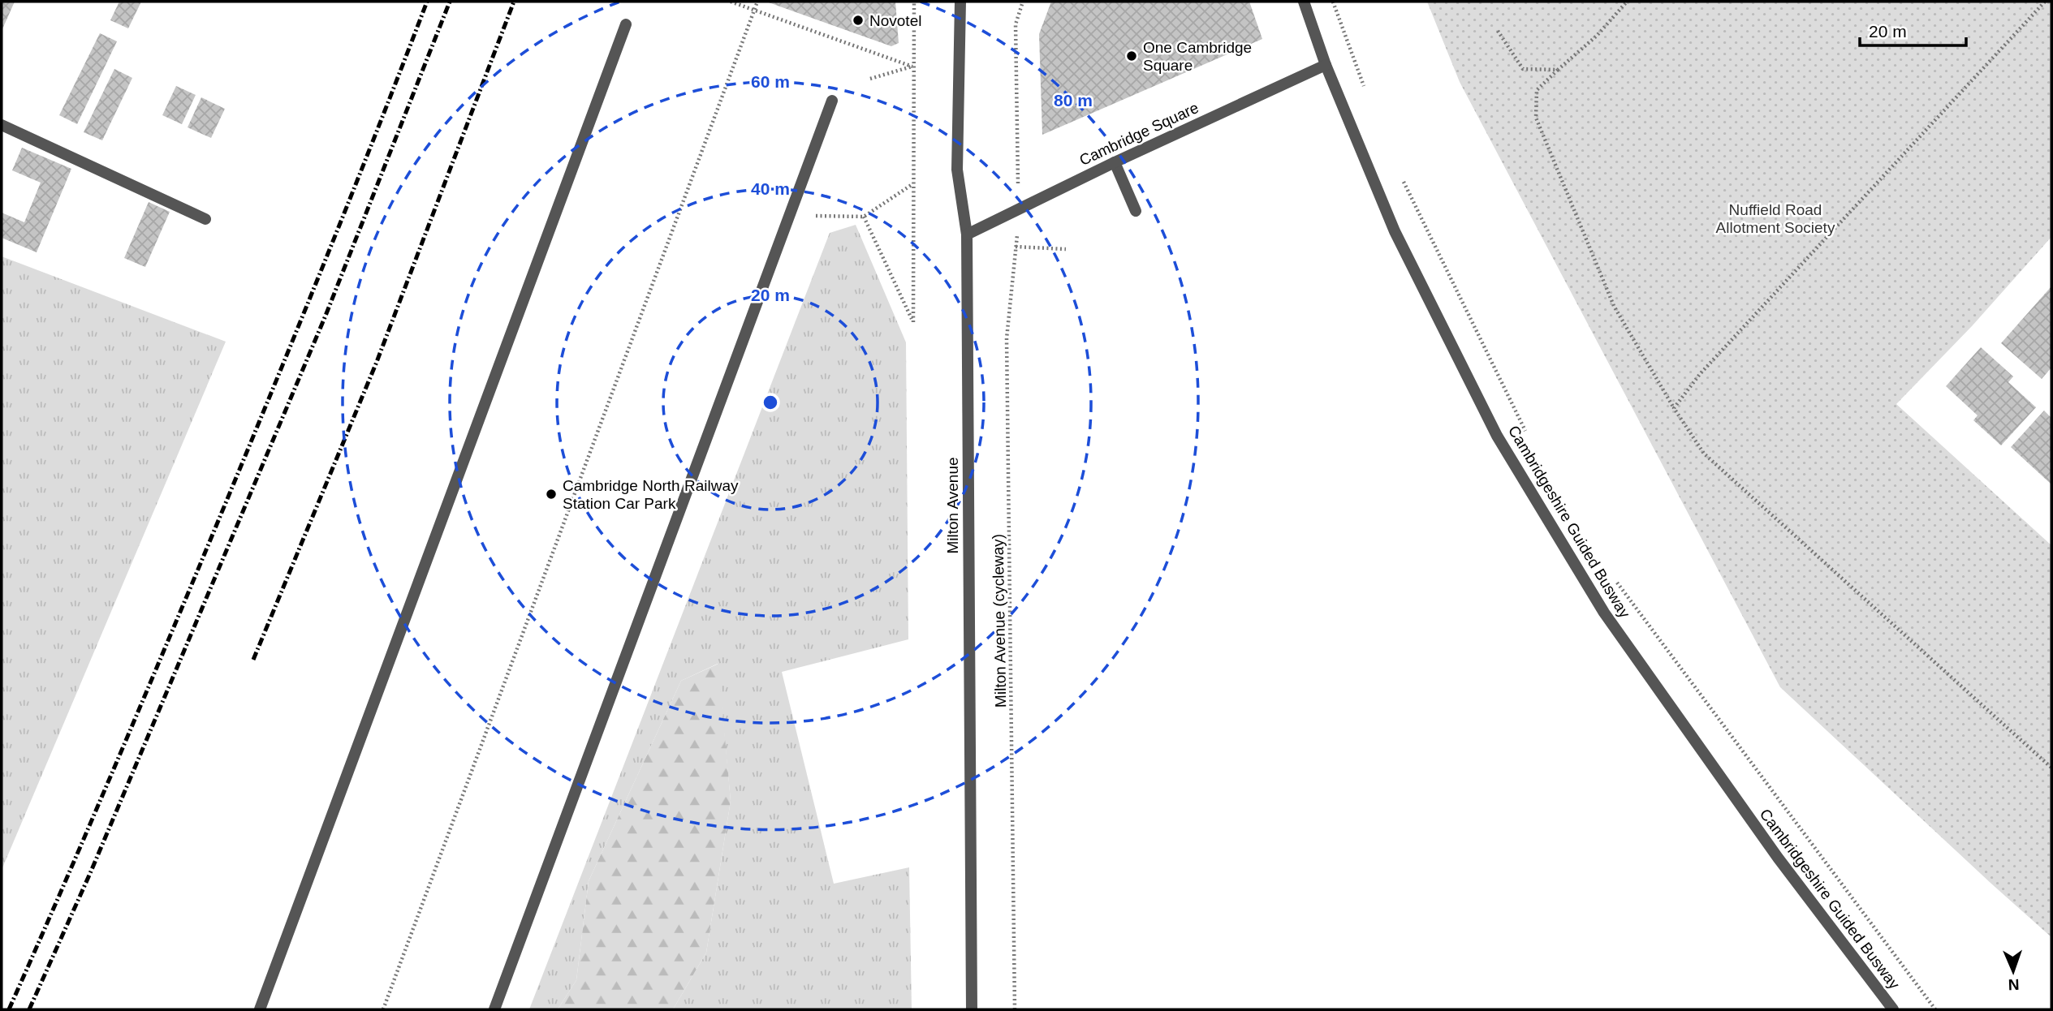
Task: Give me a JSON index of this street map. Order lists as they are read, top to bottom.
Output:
{
  "streets": {
    "street": ["Cambridge Square", "Milton Avenue", "Cambridgeshire Guided Busway"],
    "path": ["Milton Avenue (cycleway)"]
  },
  "crossings": [
    ["Cambridge Square", "Milton Avenue"],
    ["Cambridge Square", "Cambridgeshire Guided Busway"]
  ],
  "parks": ["Nuffield Road Allotment Society"],
  "places": ["Novotel", "One Cambridge Square", "Cambridge North Railway Station Car Park"],
  "scale_bar": "20 m",
  "north": "bottom",
  "rings": [
    "60 m",
    "80 m",
    "40 m",
    "20 m"
  ]
}
